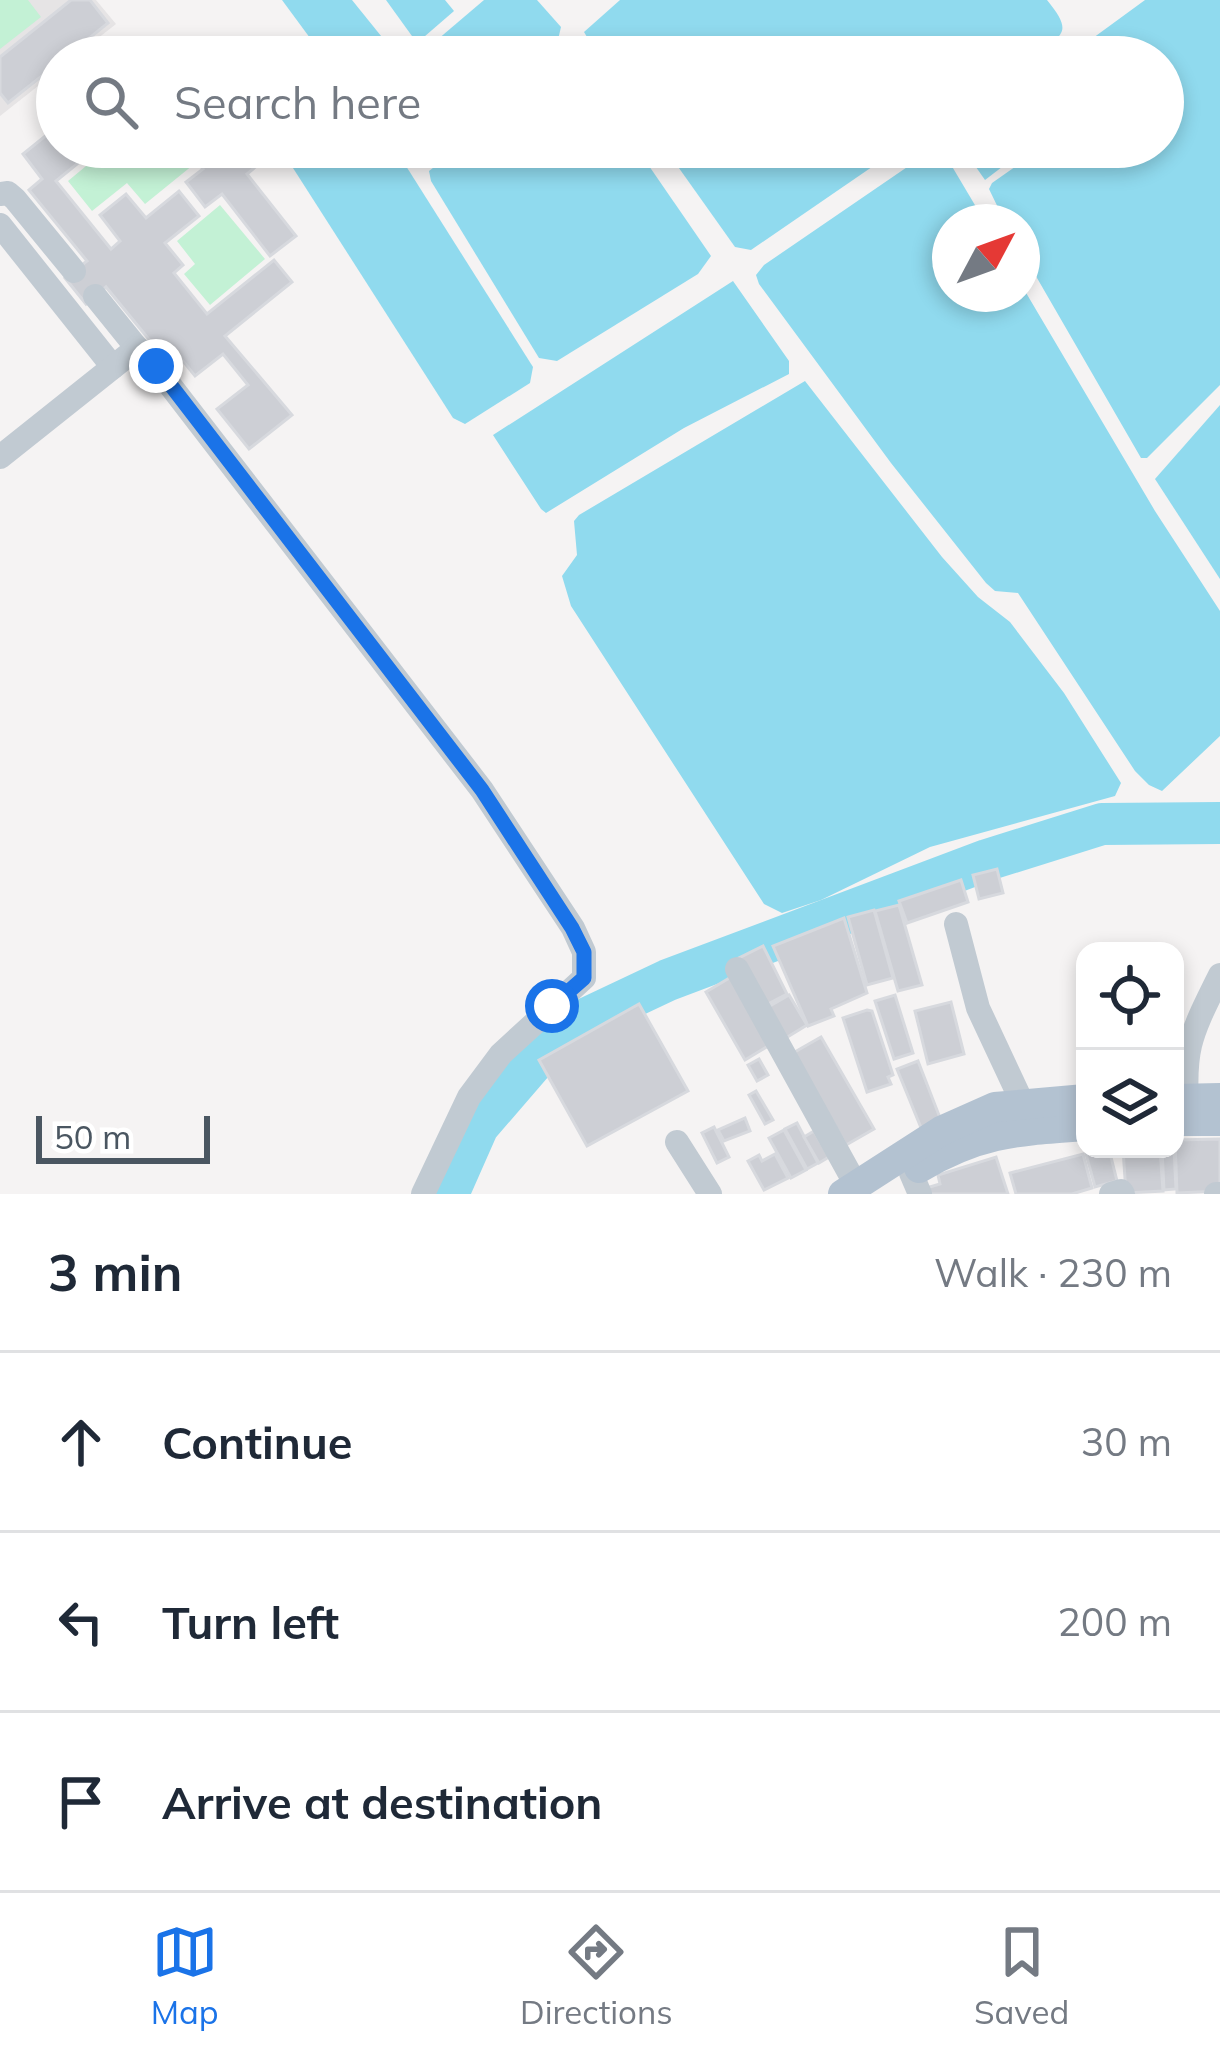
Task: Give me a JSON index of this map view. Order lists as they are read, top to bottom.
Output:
{
  "scale_bar": "50 m",
  "north": "top right",
  "page": {
    "search": "Search here",
    "scale": "50 m",
    "heading": ["3 min", "Walk · 230 m"],
    "list": [
      ["Continue", "30 m"],
      ["Turn left", "200 m"],
      "Arrive at destination"
    ],
    "nav": ["Map", "Directions", "Saved"]
  }
}
